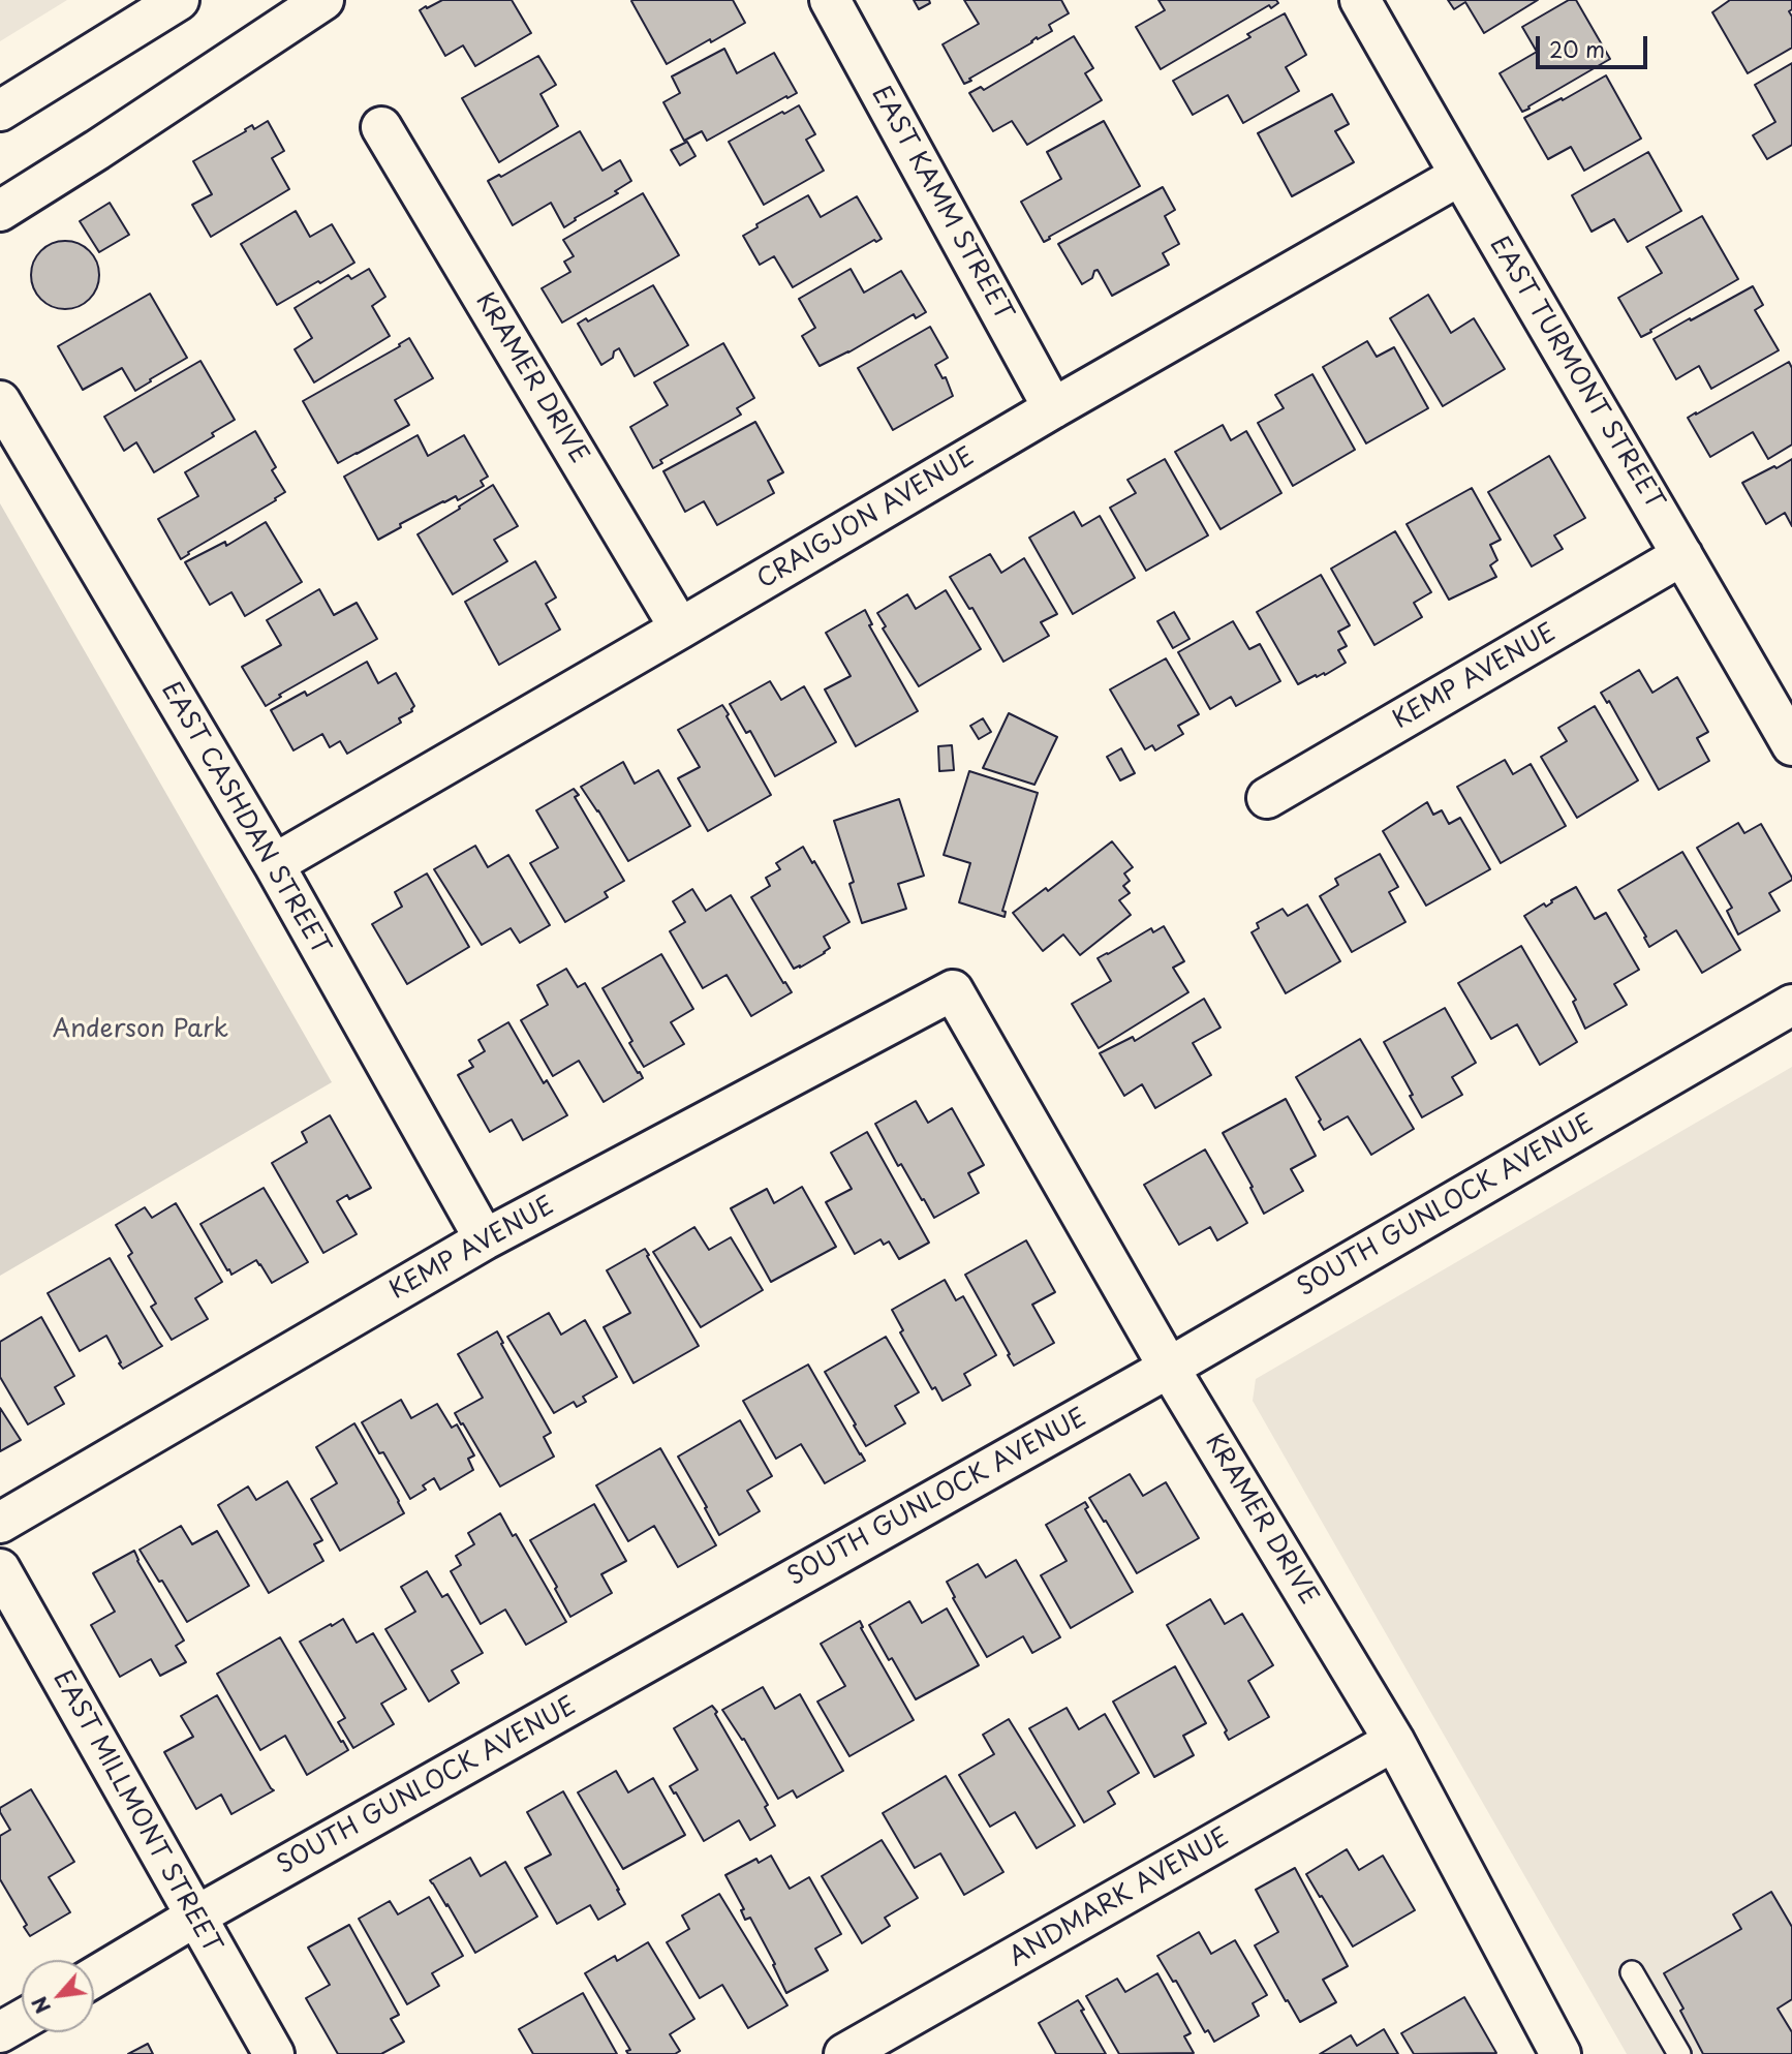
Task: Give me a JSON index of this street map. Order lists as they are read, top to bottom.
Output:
{
  "streets": {
    "street": [
      "EAST KAMM STREET",
      "EAST TURMONT STREET",
      "KRAMER DRIVE",
      "CRAIGJON AVENUE",
      "KEMP AVENUE",
      "EAST CASHDAN STREET",
      "SOUTH GUNLOCK AVENUE",
      "EAST MILLMONT STREET",
      "ANDMARK AVENUE"
    ]
  },
  "crossings": [
    ["EAST KAMM STREET", "CRAIGJON AVENUE"],
    ["EAST TURMONT STREET", "CRAIGJON AVENUE"],
    ["EAST TURMONT STREET", "KEMP AVENUE"],
    ["KRAMER DRIVE", "CRAIGJON AVENUE"],
    ["KRAMER DRIVE", "KEMP AVENUE"],
    ["KRAMER DRIVE", "SOUTH GUNLOCK AVENUE"],
    ["KRAMER DRIVE", "ANDMARK AVENUE"],
    ["CRAIGJON AVENUE", "EAST CASHDAN STREET"],
    ["KEMP AVENUE", "EAST CASHDAN STREET"],
    ["SOUTH GUNLOCK AVENUE", "EAST MILLMONT STREET"]
  ],
  "parks": ["Anderson Park"],
  "scale_bar": "20 m",
  "north": "bottom left"
}
